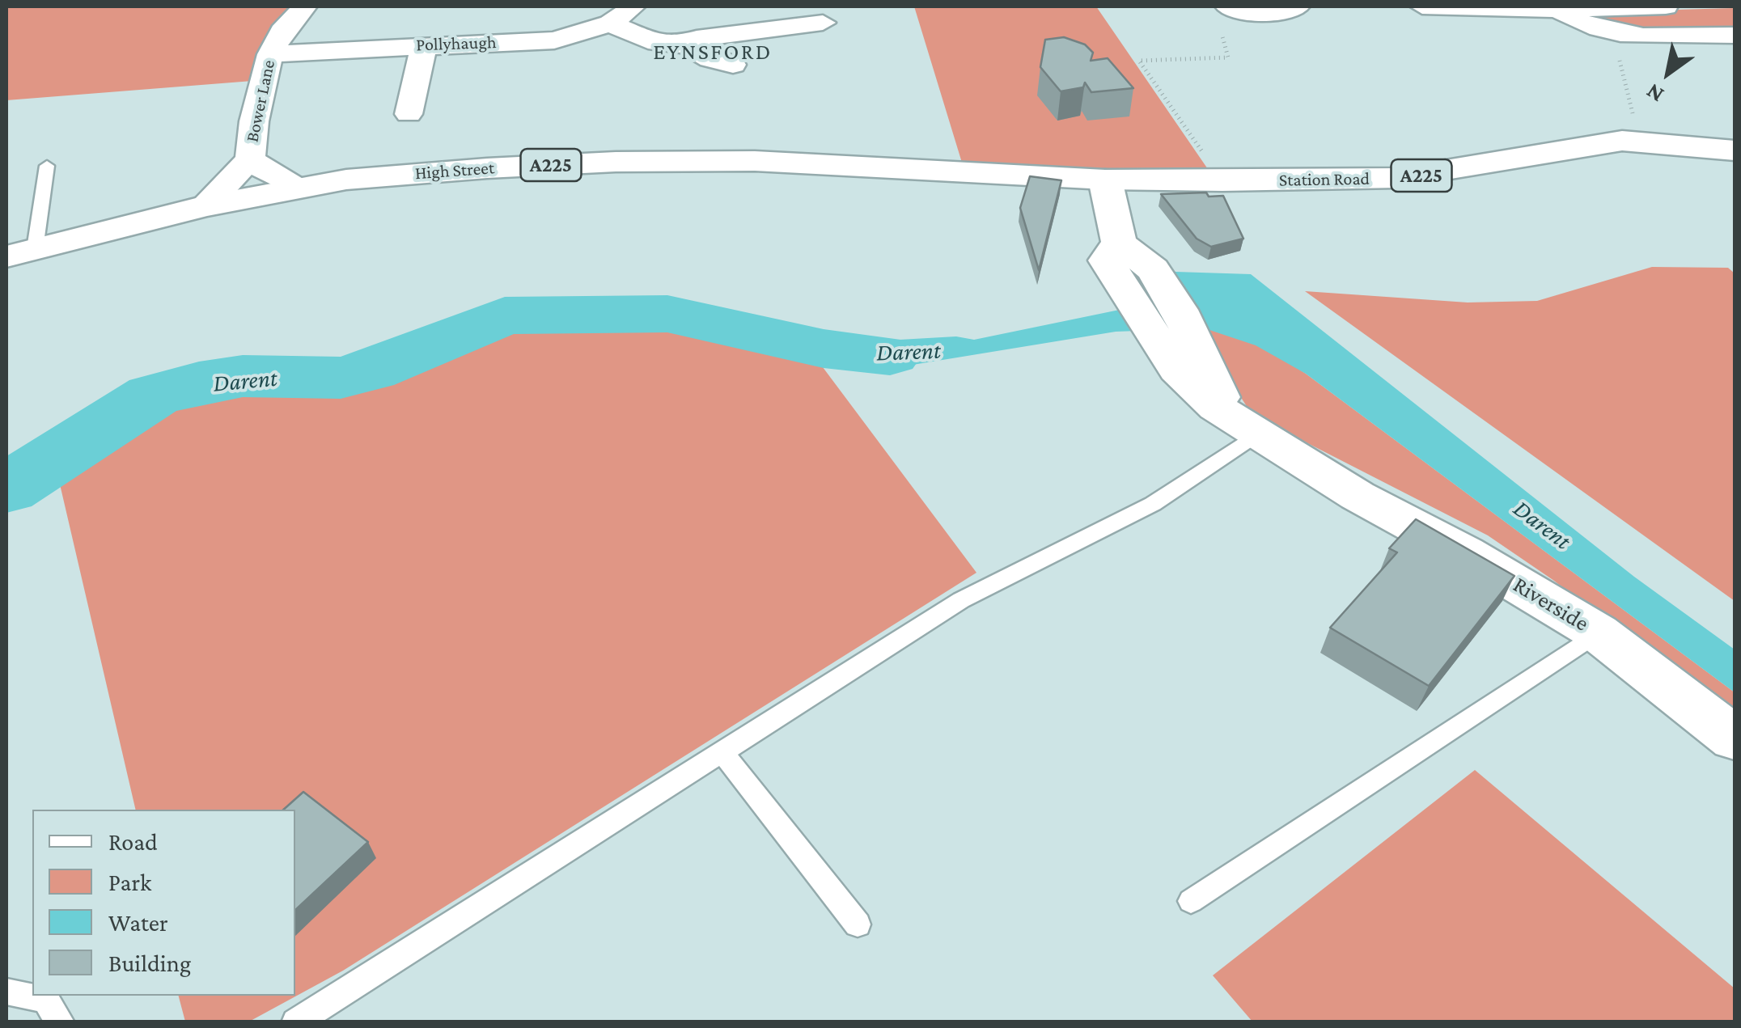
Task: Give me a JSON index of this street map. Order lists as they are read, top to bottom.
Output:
{
  "streets": {
    "main road": [
      "A225",
      "High Street",
      "Station Road",
      "Riverside"
    ],
    "street": ["Pollyhaugh", "Bower Lane"]
  },
  "crossings": [
    ["Pollyhaugh", "Bower Lane"],
    ["Bower Lane", "High Street"],
    ["High Street", "Station Road"],
    ["High Street", "Riverside"],
    ["Station Road", "Riverside"]
  ],
  "districts": ["EYNSFORD"],
  "water": ["Darent"],
  "legend": [
    "Road",
    "Park",
    "Water",
    "Building"
  ],
  "north": "bottom left"
}
